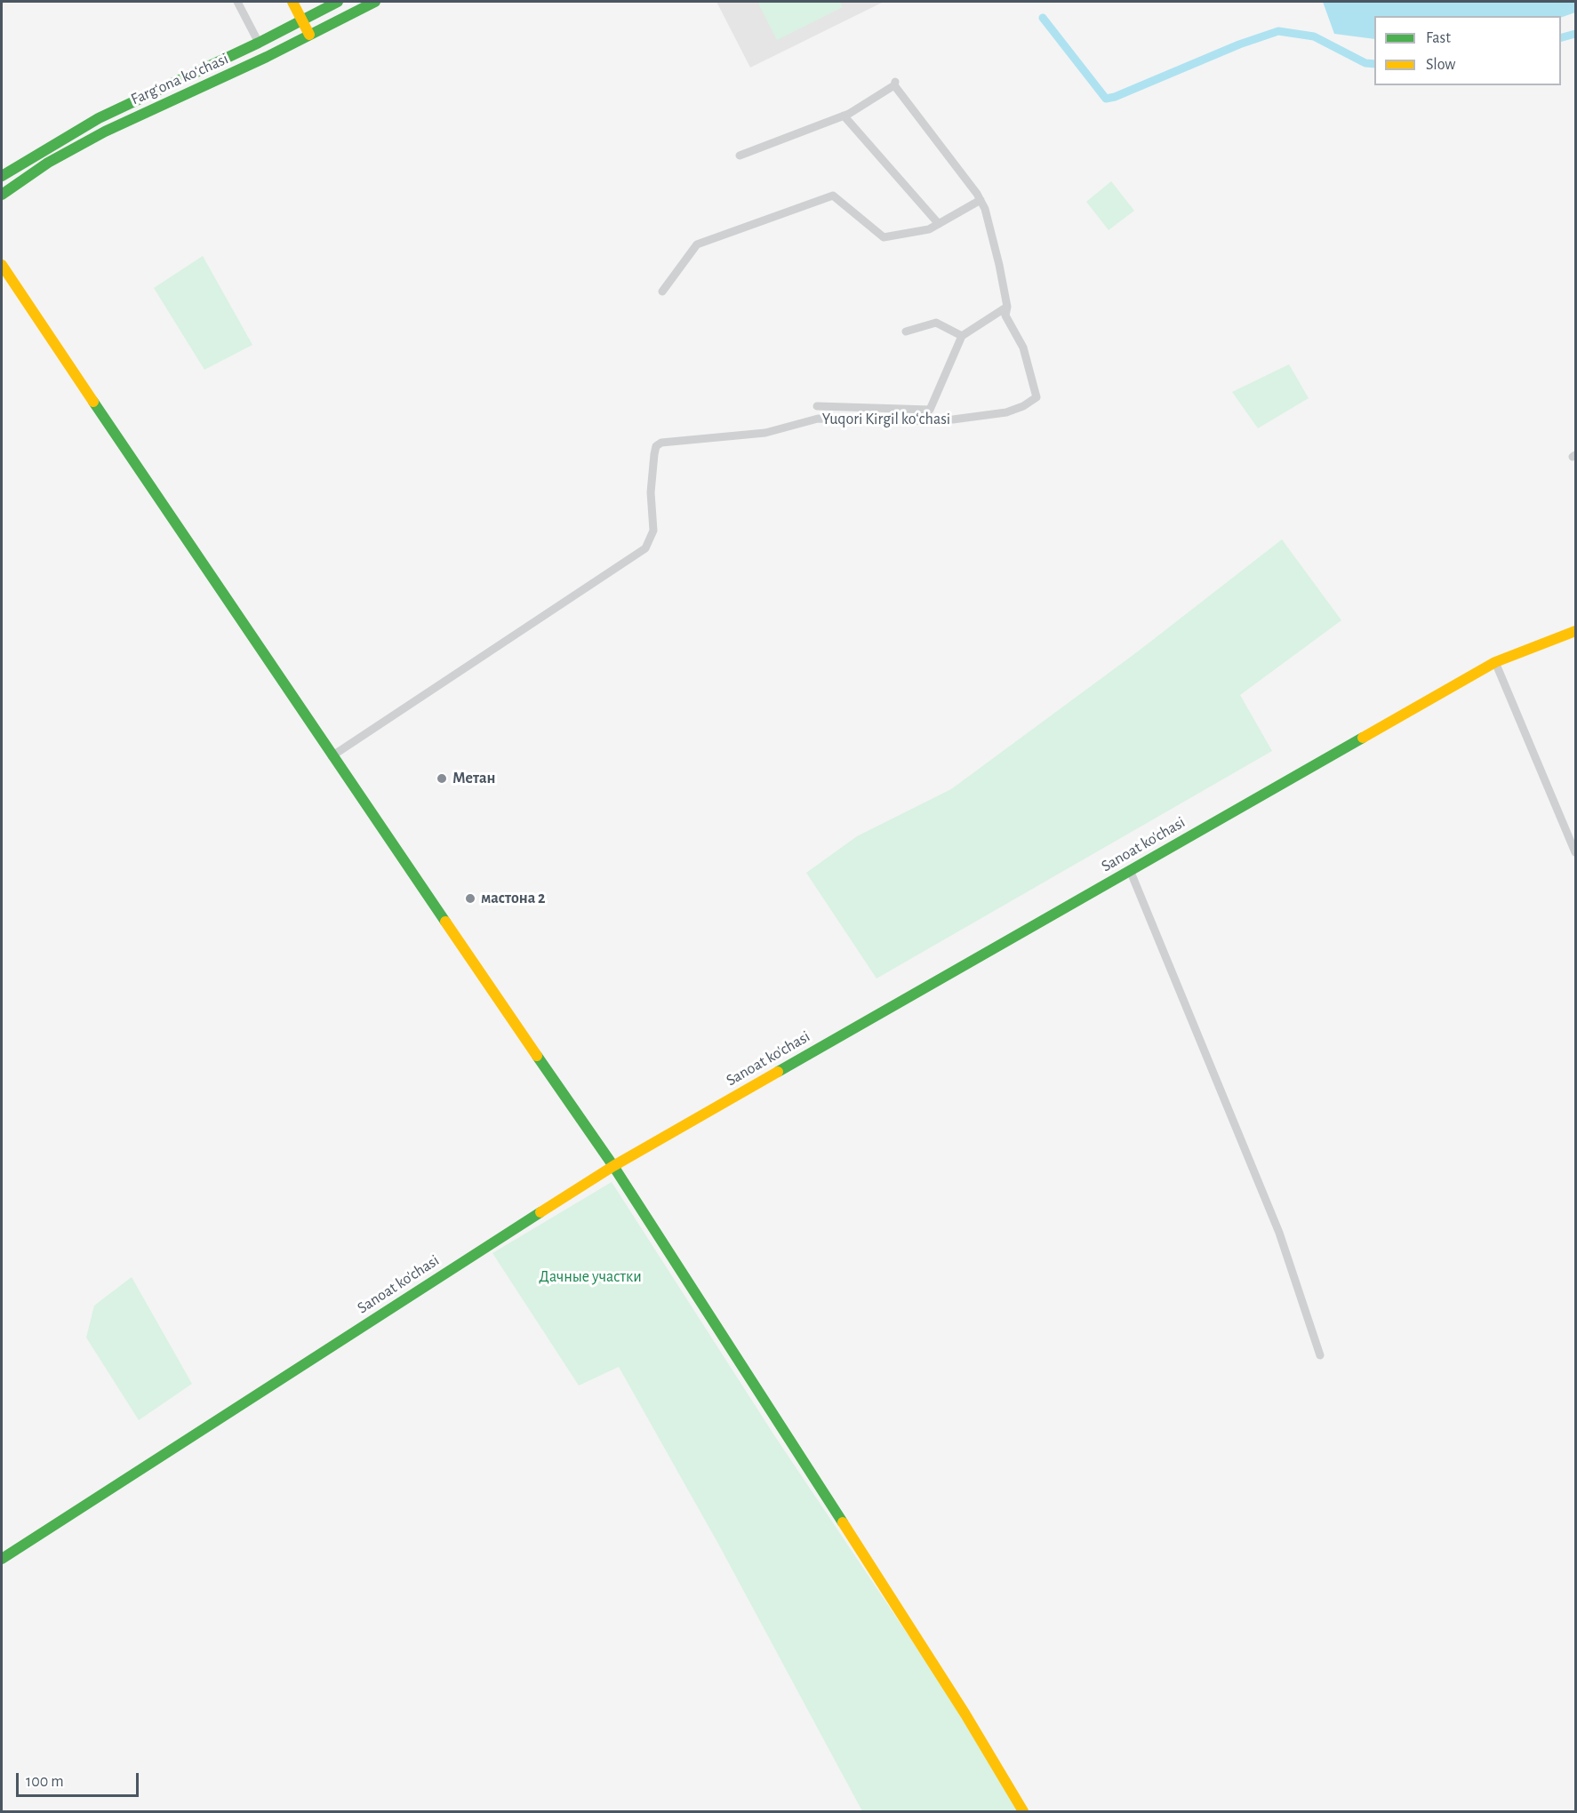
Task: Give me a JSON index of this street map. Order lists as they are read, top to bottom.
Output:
{
  "streets": {
    "main road": ["Fargʻona koʻchasi", "Sanoat ko'chasi"],
    "street": ["Yuqori Kirgil koʻchasi"]
  },
  "parks": ["Дачные участки"],
  "places": ["Метан", "мастона 2"],
  "legend": ["Fast", "Slow"],
  "scale_bar": "100 m"
}
